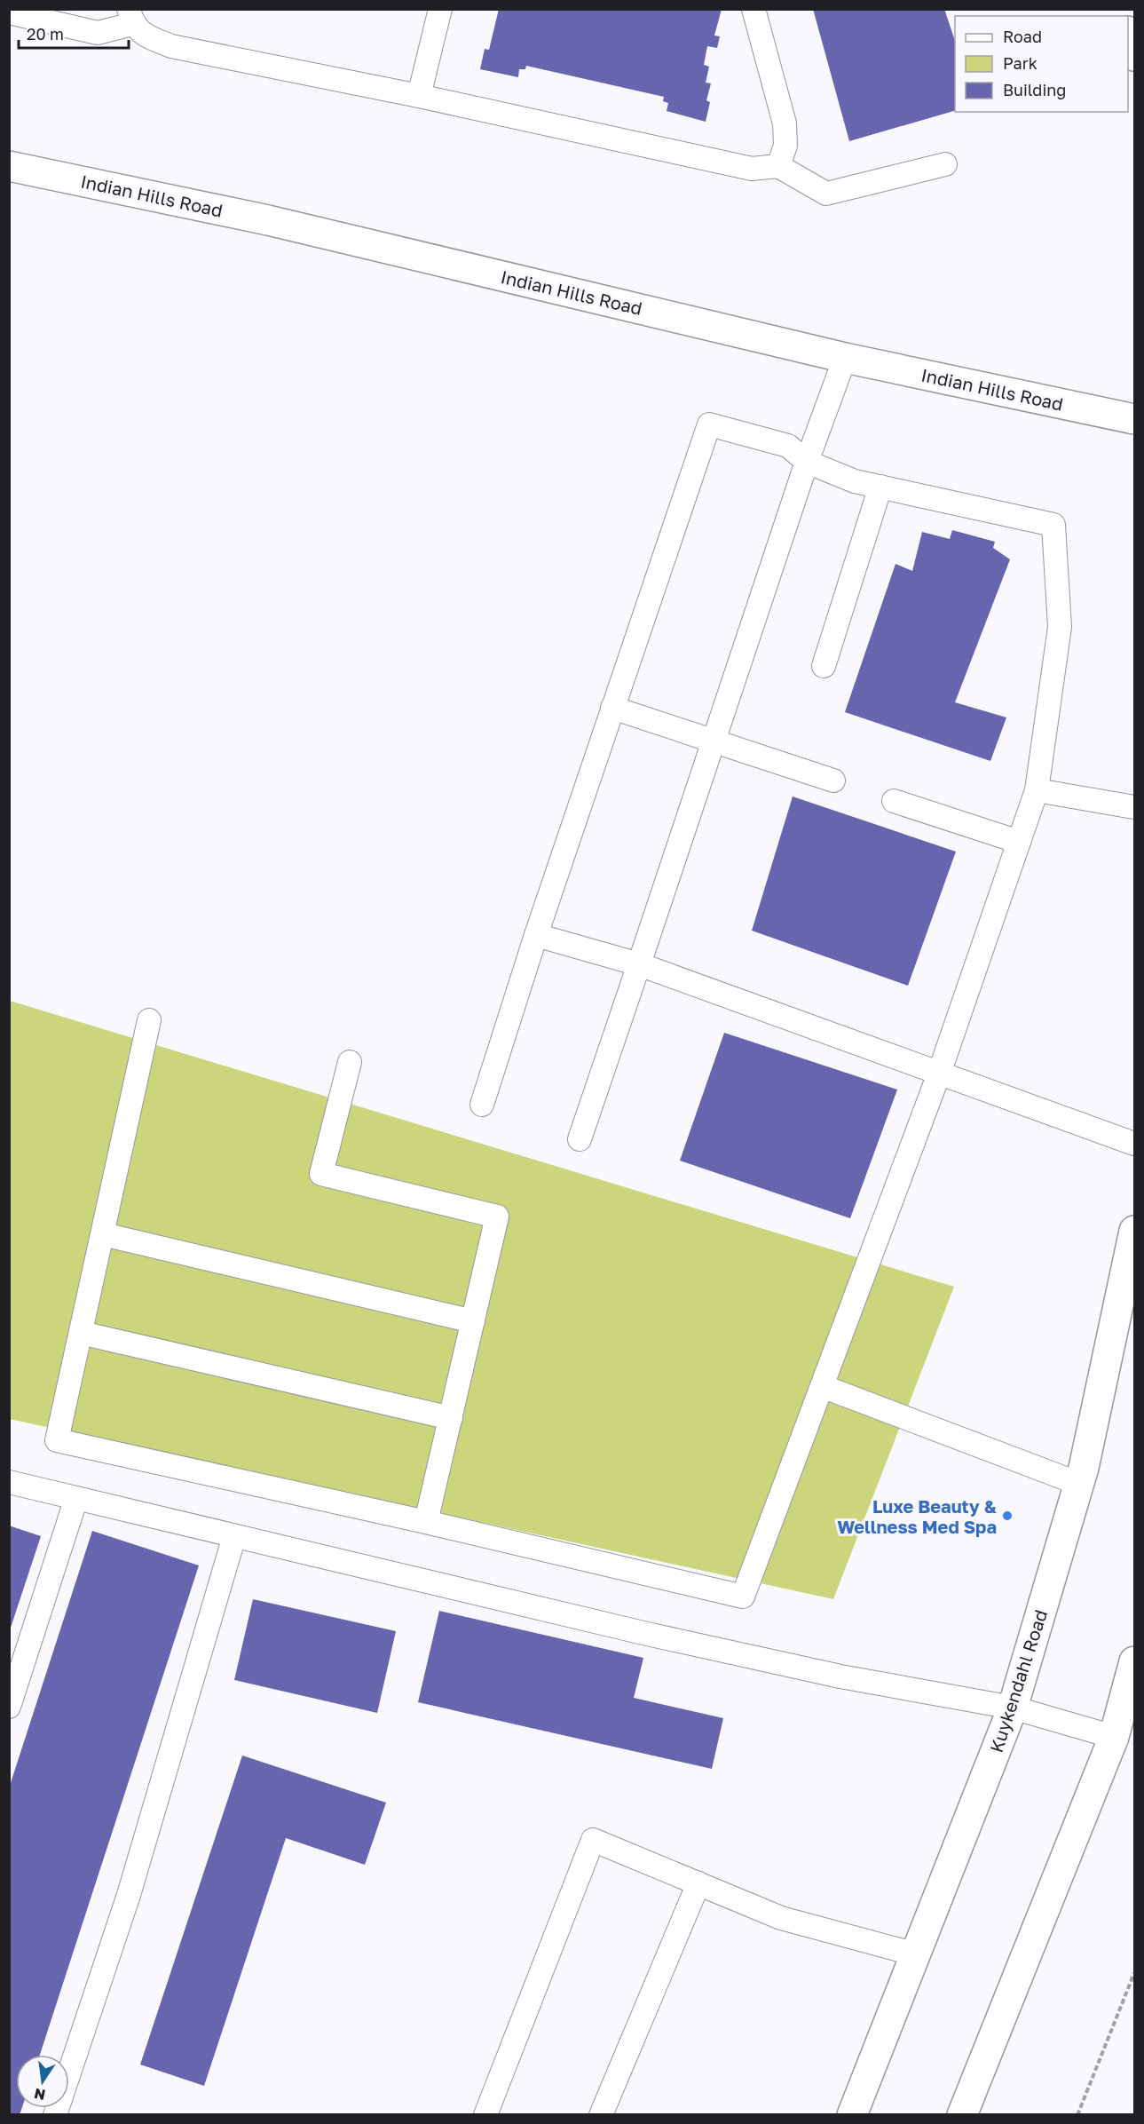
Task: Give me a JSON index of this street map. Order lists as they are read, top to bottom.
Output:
{
  "streets": {
    "main road": ["Indian Hills Road", "Kuykendahl Road"]
  },
  "places": ["Luxe Beauty & Wellness Med Spa"],
  "legend": ["Road", "Park", "Building"],
  "scale_bar": "20 m",
  "north": "bottom"
}
